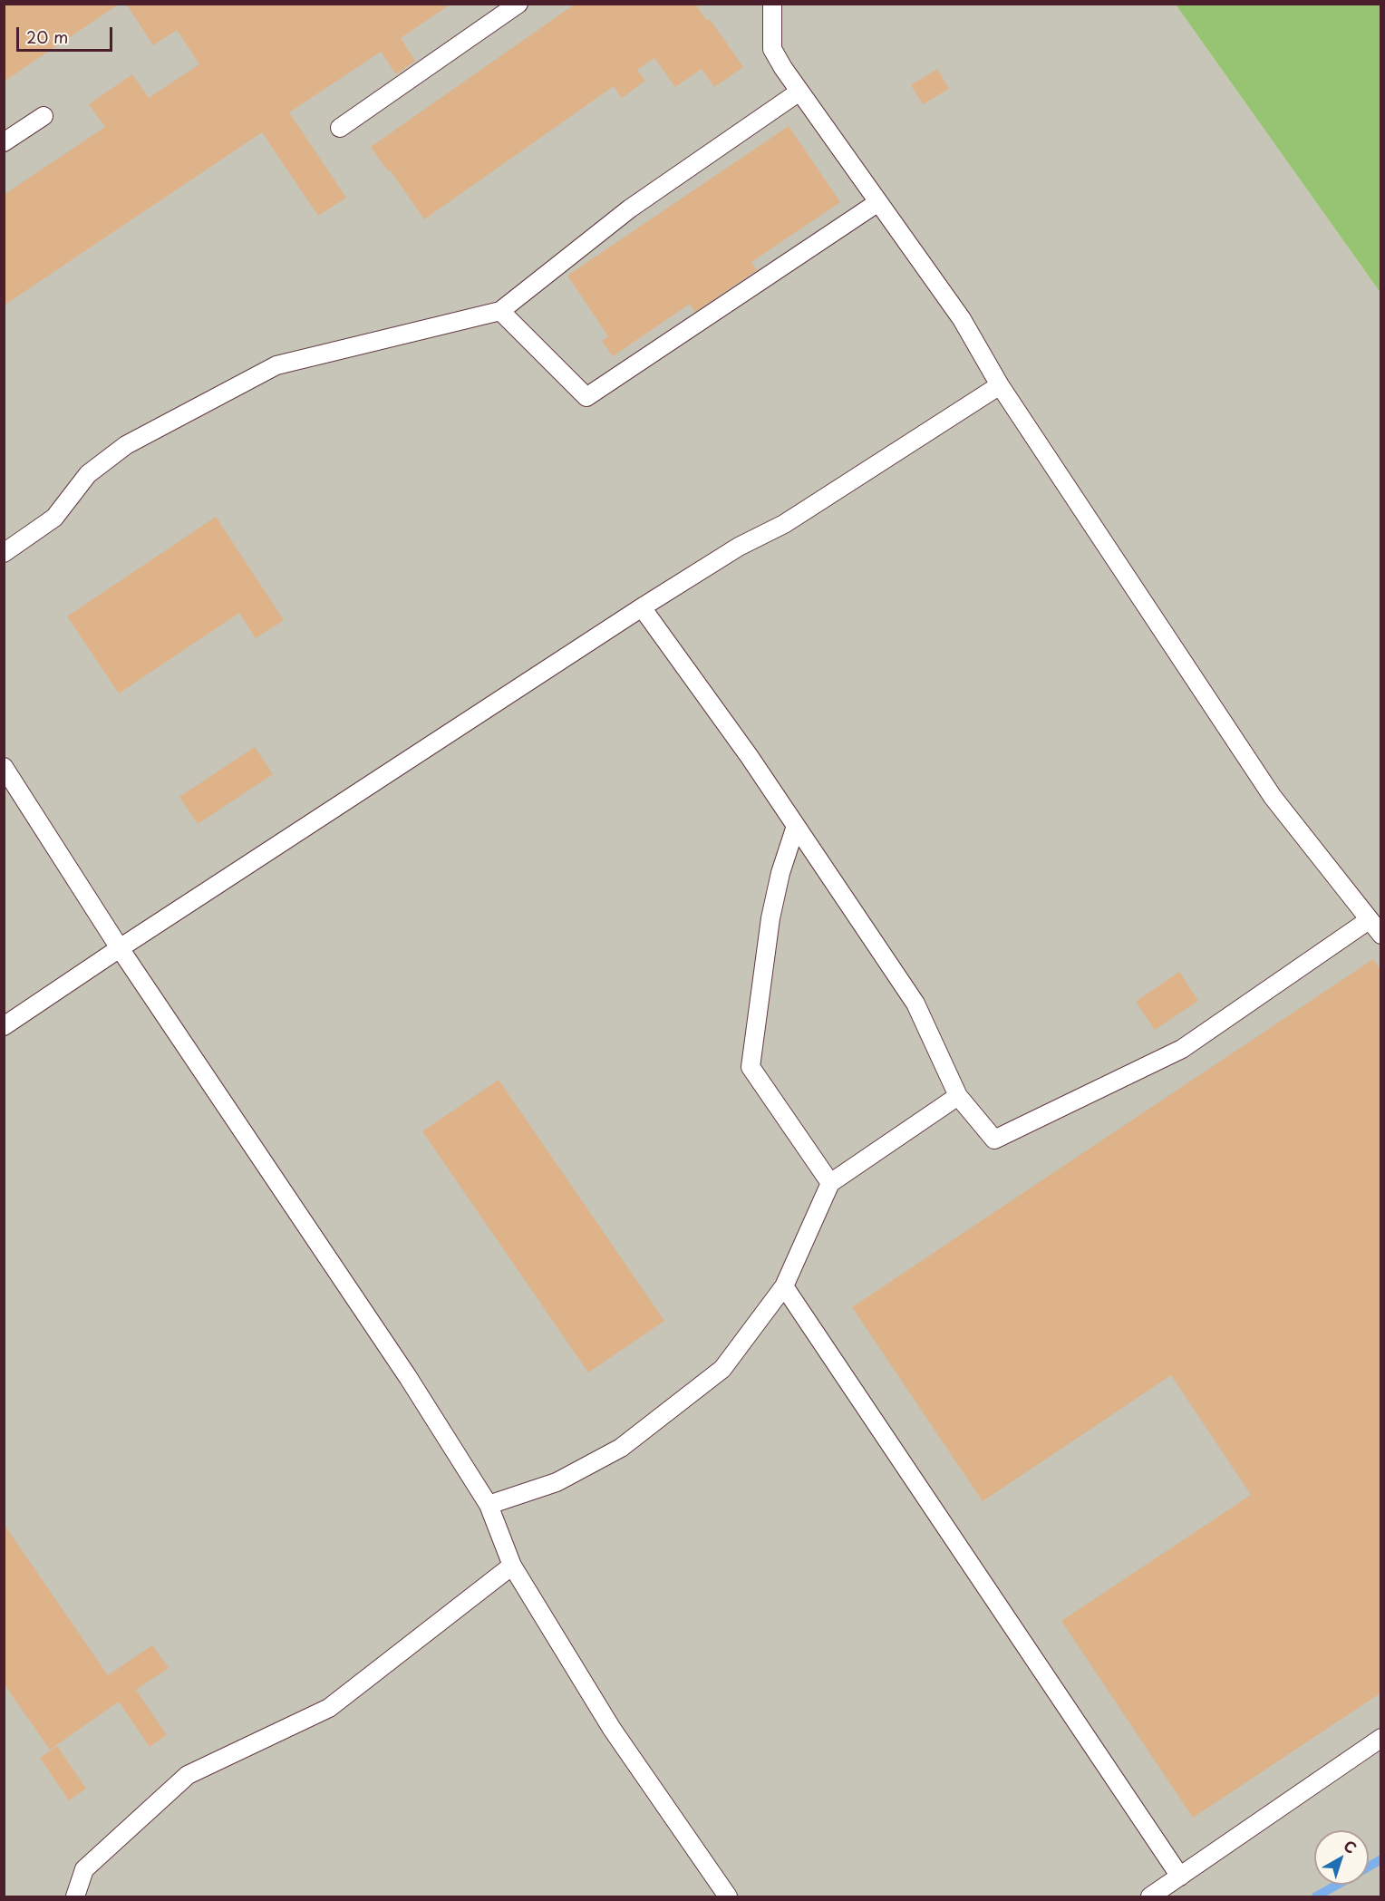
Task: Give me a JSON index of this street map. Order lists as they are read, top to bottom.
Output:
{
  "scale_bar": "20 m",
  "north": "top right"
}
